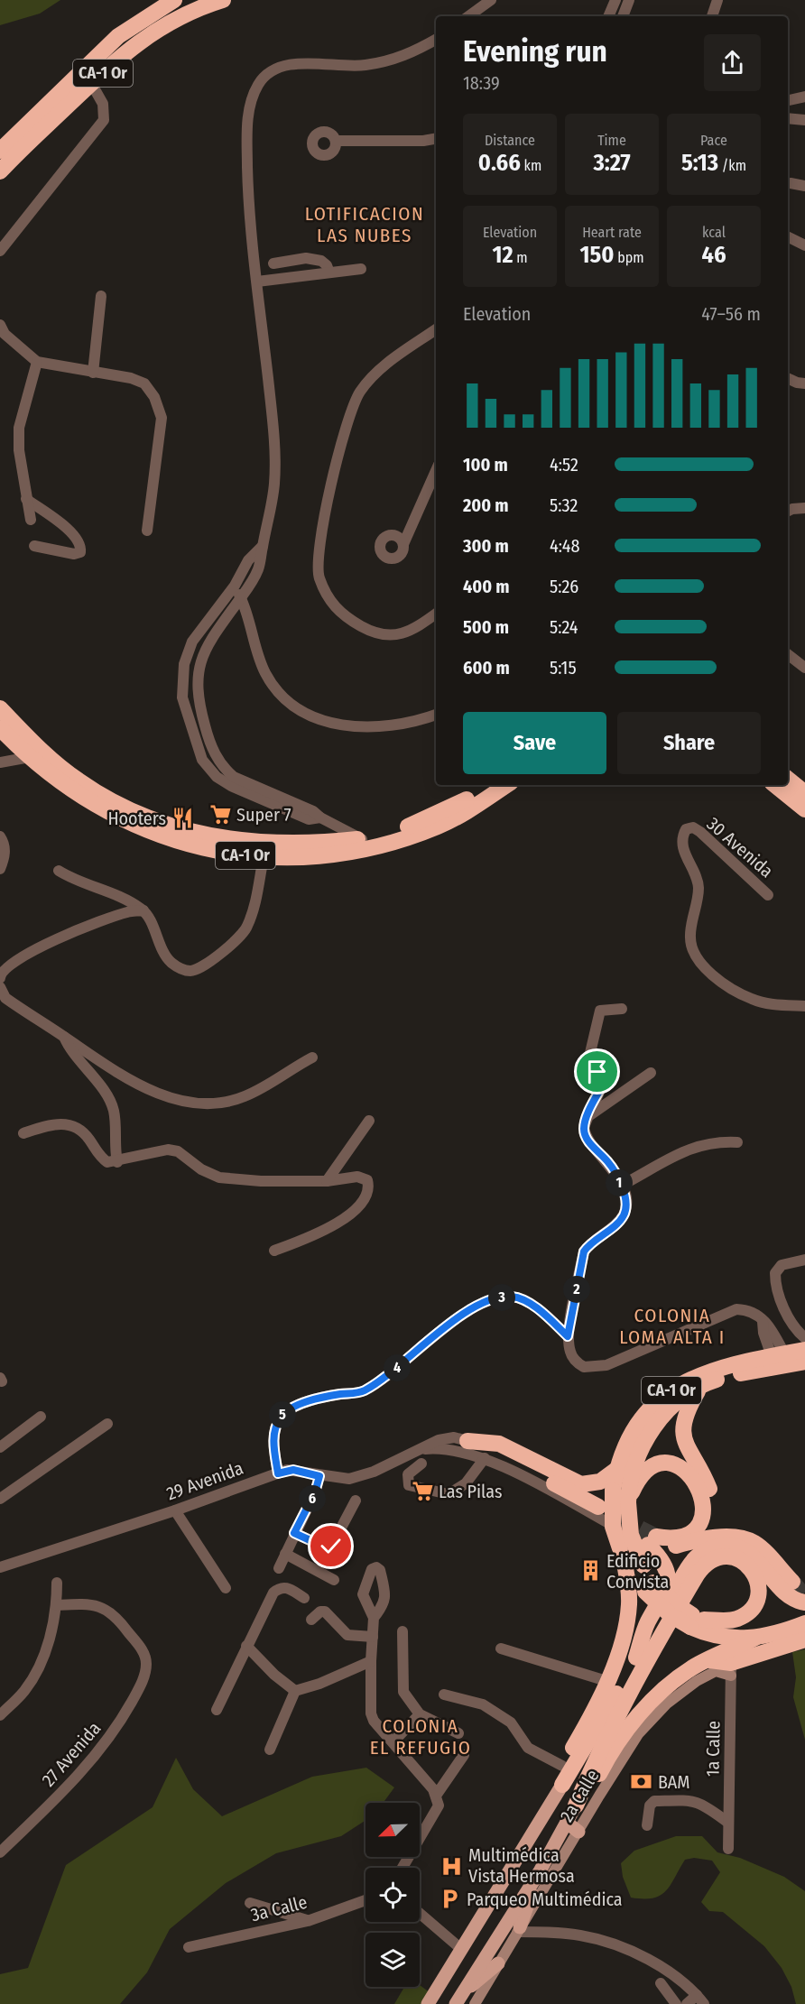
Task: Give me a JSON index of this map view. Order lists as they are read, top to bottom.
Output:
{
  "streets": {
    "highway": ["CA-1 Or"],
    "street": [
      "30 Avenida",
      "29 Avenida",
      "1a Calle",
      "27 Avenida",
      "2a Calle",
      "3a Calle"
    ]
  },
  "crossings": [
    ["1a Calle", "2a Calle"]
  ],
  "districts": ["LOTIFICACION LAS NUBES", "COLONIA LOMA ALTA I", "COLONIA EL REFUGIO"],
  "places": {
    "supermarket": ["Super 7", "Las Pilas"],
    "restaurant": ["Hooters"],
    "building": ["Edificio Convista"],
    "bank": ["BAM"],
    "hospital": ["Multimédica Vista Hermosa"],
    "parking": ["Parqueo Multimédica"]
  },
  "north": "bottom left",
  "page": {
    "heading": ["Evening run", "18:39"],
    "stats": [
      ["Distance", "0.66 km"],
      ["Time", "3:27"],
      ["Pace", "5:13 /km"],
      ["Elevation", "12 m"],
      ["Heart rate", "150 bpm"],
      ["kcal", "46"]
    ],
    "chart": ["Elevation", "47–56 m"],
    "list": [
      {
        "name": "100 m",
        "note": "4:52"
      },
      {
        "name": "200 m",
        "note": "5:32"
      },
      {
        "name": "300 m",
        "note": "4:48"
      },
      {
        "name": "400 m",
        "note": "5:26"
      },
      {
        "name": "500 m",
        "note": "5:24"
      },
      {
        "name": "600 m",
        "note": "5:15"
      }
    ],
    "buttons": ["Save", "Share"],
    "pins": [
      "1",
      "2",
      "3",
      "4",
      "5",
      "6"
    ]
  }
}
